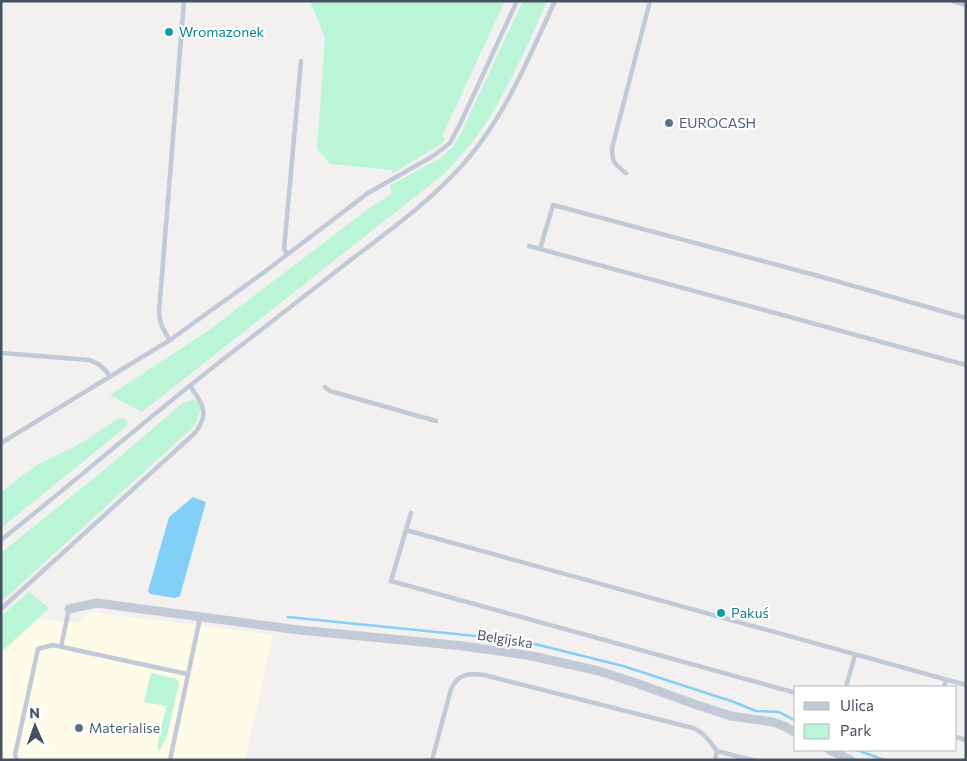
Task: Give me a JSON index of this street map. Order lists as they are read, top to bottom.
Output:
{
  "streets": {
    "street": ["Belgijska"]
  },
  "places": [
    "Wromazonek",
    "EUROCASH",
    "Pakuś",
    "Materialise"
  ],
  "legend": ["Ulica", "Park"],
  "north": "top"
}
